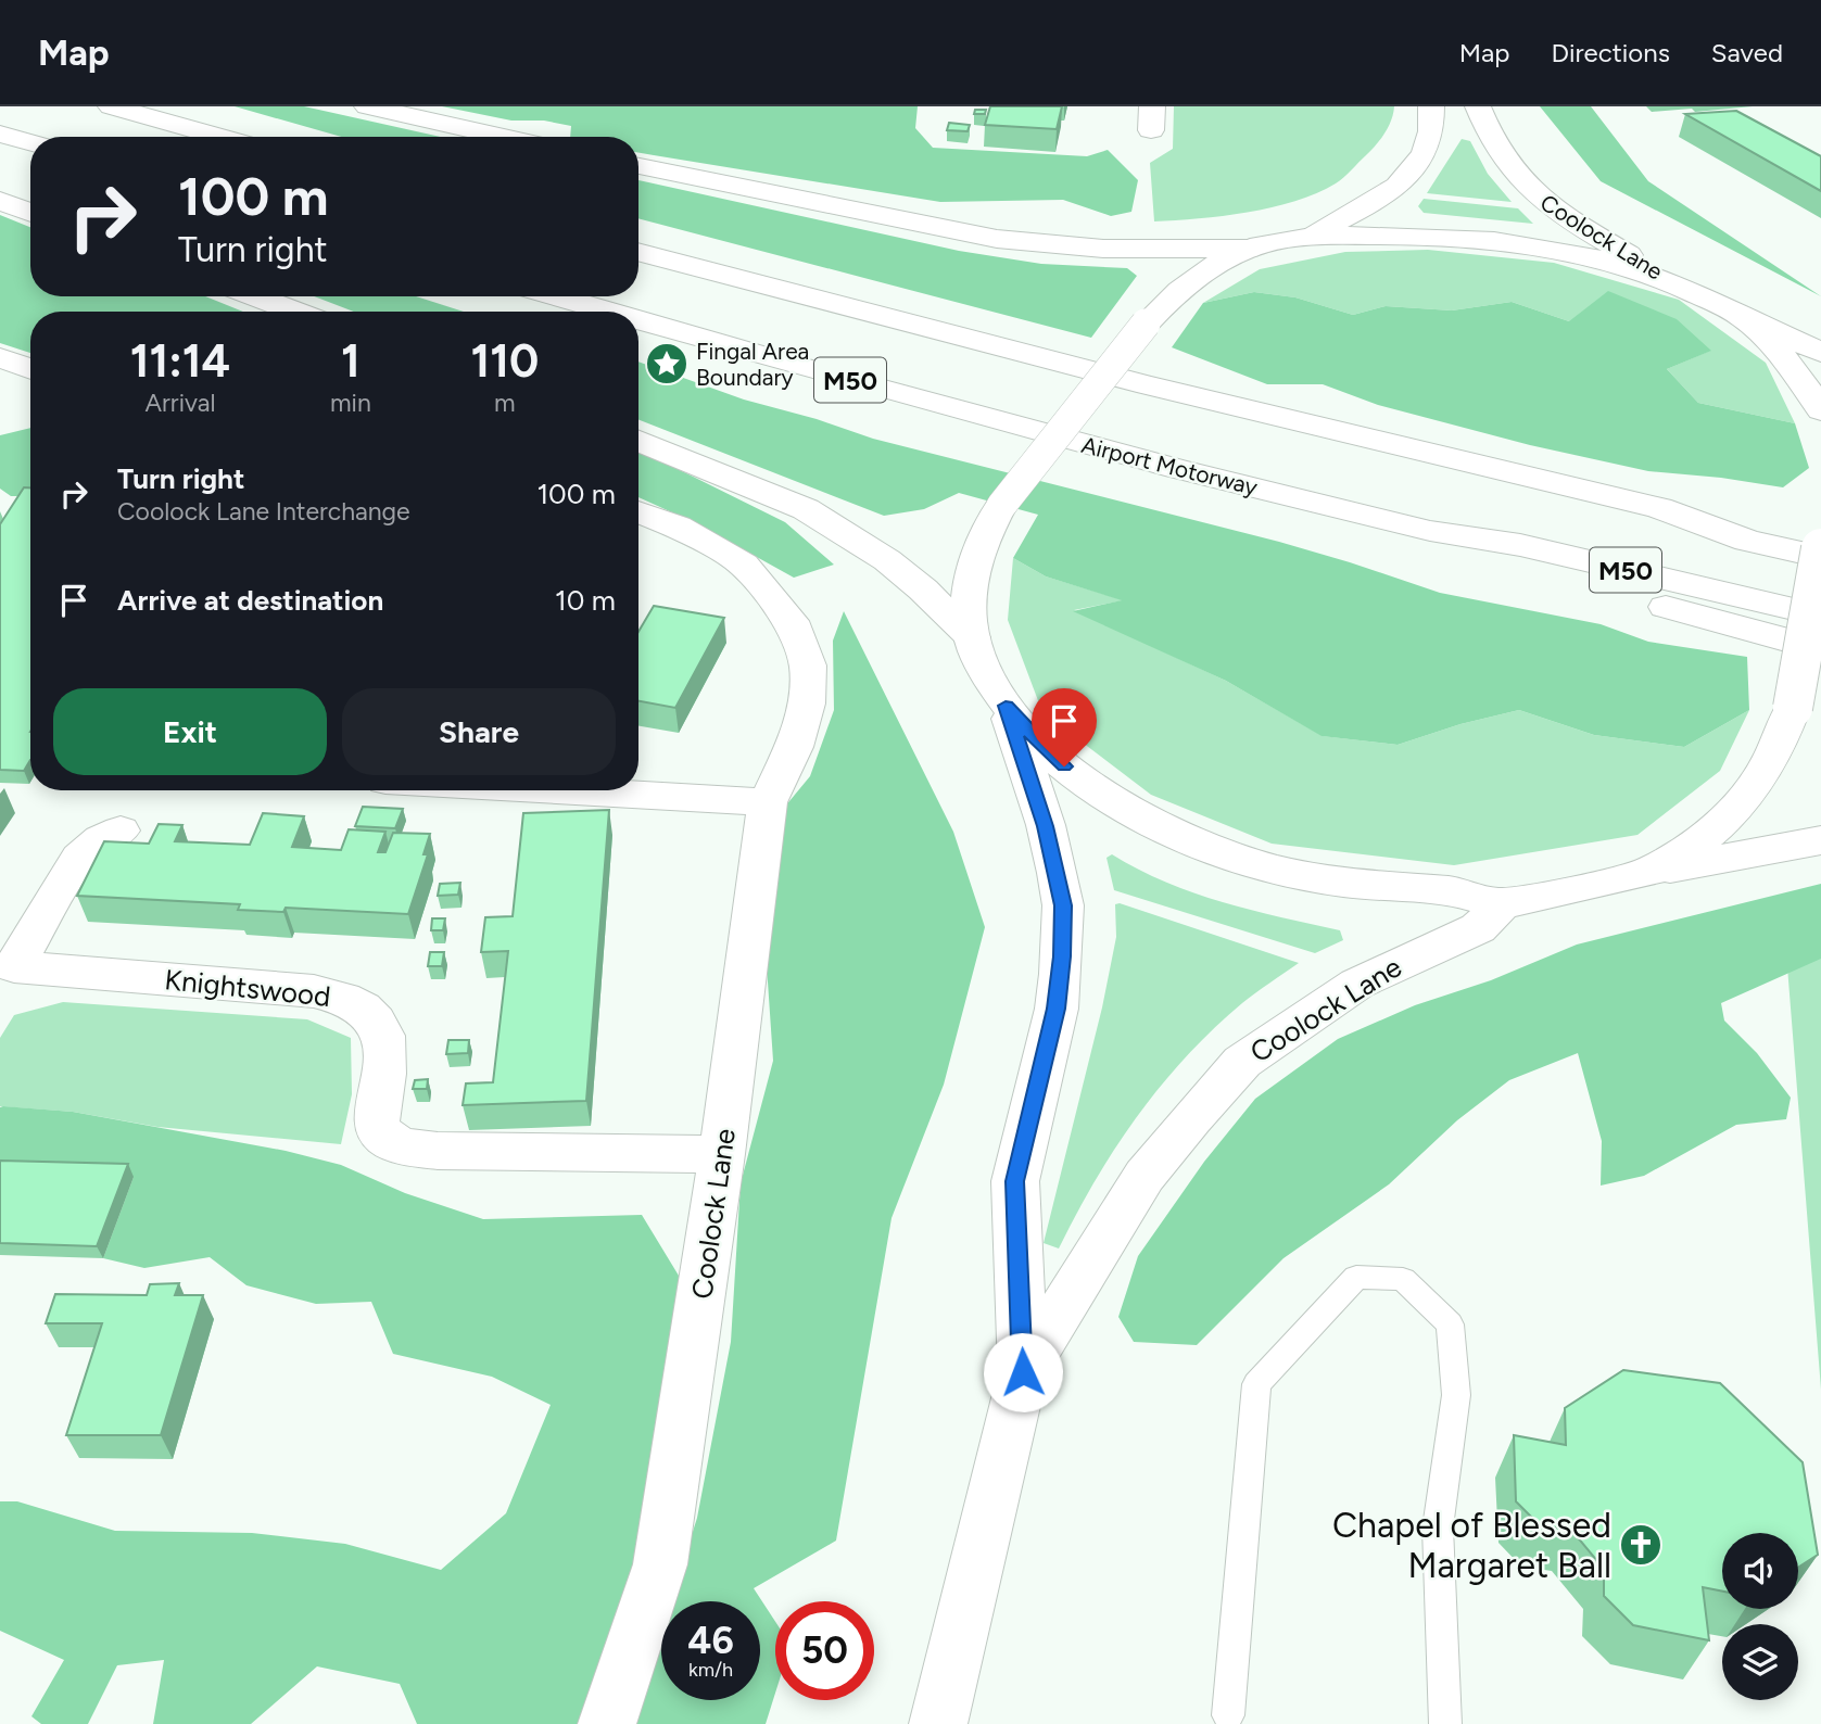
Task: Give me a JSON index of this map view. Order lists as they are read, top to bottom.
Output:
{
  "streets": {
    "main road": [
      "Coolock Lane",
      "M50",
      "Airport Motorway",
      "Knightswood"
    ]
  },
  "crossings": [
    ["Coolock Lane", "Knightswood"]
  ],
  "places": {
    "place": ["Fingal Area Boundary"],
    "church": ["Chapel of Blessed Margaret Ball"]
  },
  "page": {
    "header": "Map",
    "nav": ["Map", "Directions", "Saved"],
    "turn": ["100 m", "Turn right"],
    "eta": [
      "11:14",
      "Arrival",
      "1",
      "min",
      "110",
      "m"
    ],
    "list": [
      {
        "name": "Turn right",
        "note": "Coolock Lane Interchange",
        "value": "100 m"
      },
      {
        "name": "Arrive at destination",
        "value": "10 m"
      }
    ],
    "buttons": ["Exit", "Share"],
    "speed": "46 km/h",
    "limit": "50"
  }
}
